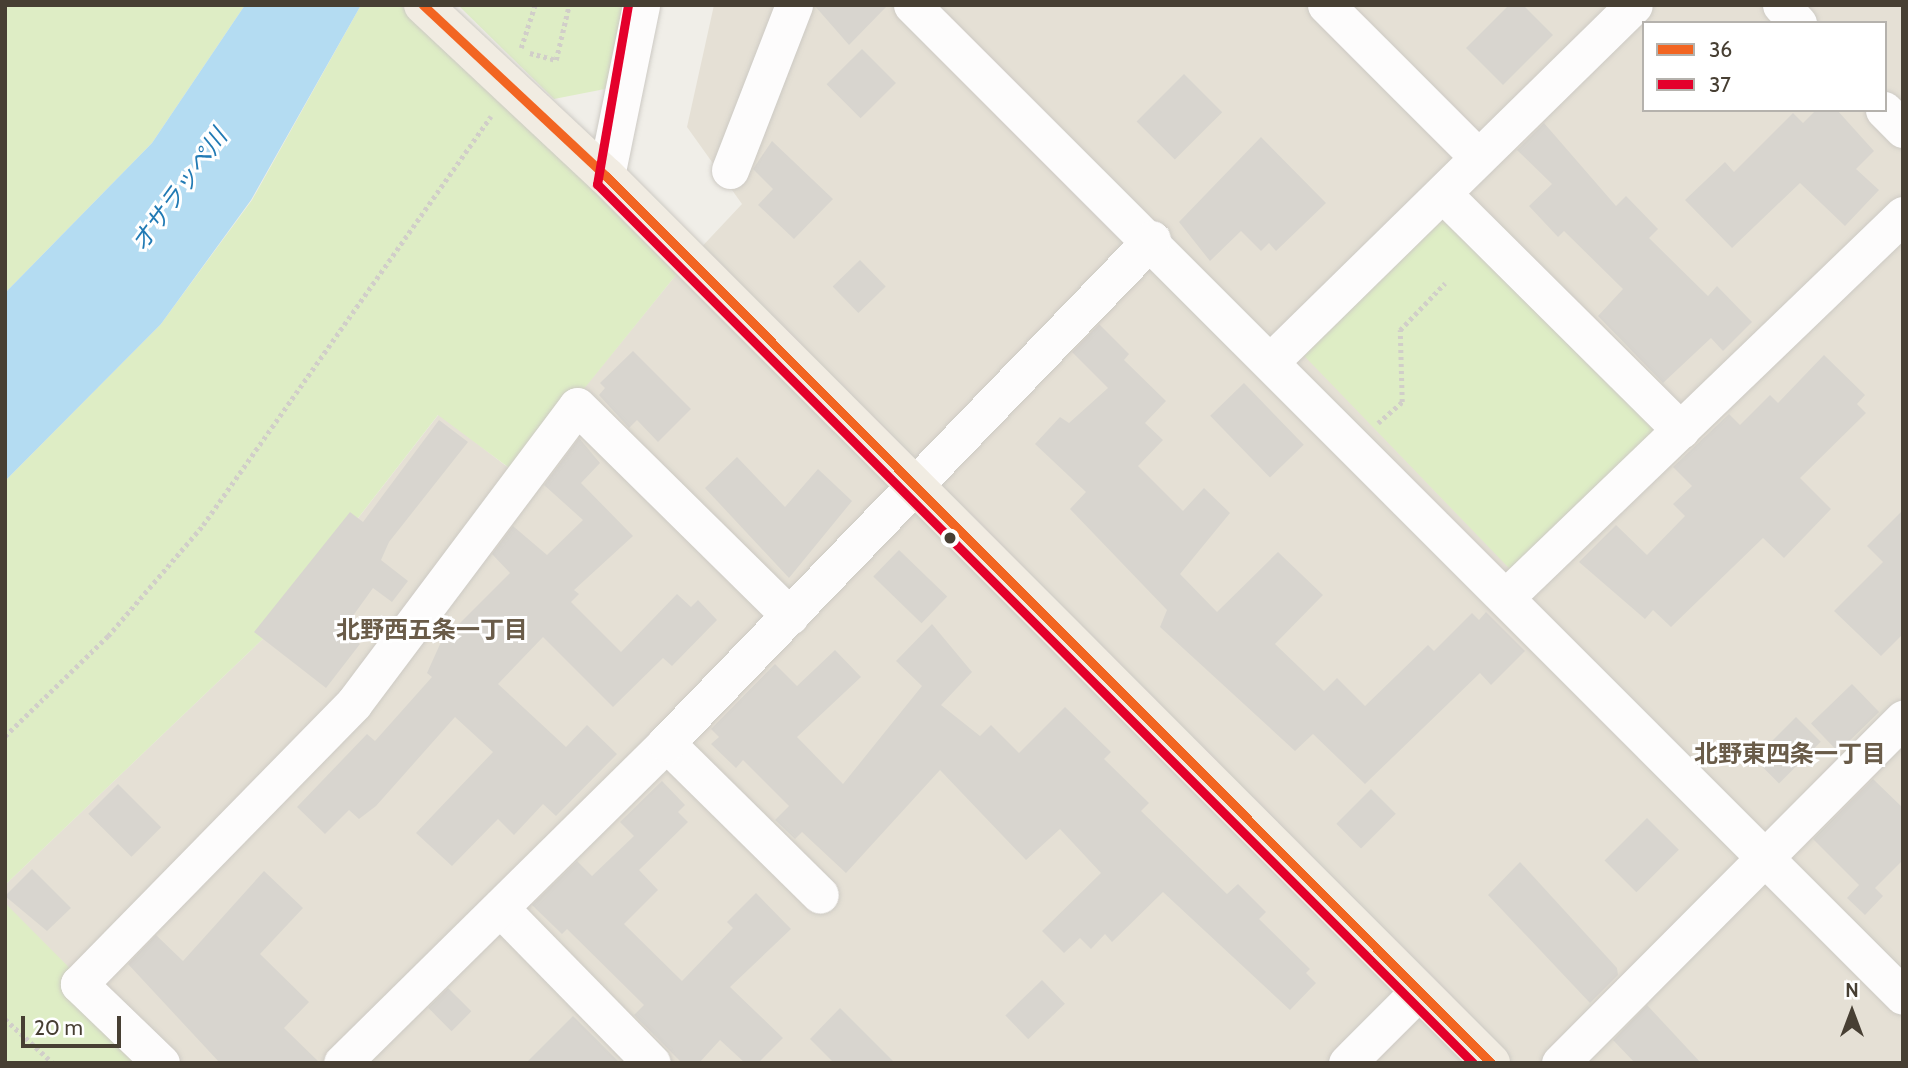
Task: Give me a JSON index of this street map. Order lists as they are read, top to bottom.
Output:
{
  "districts": ["北野西五条一丁目", "北野東四条一丁目"],
  "water": ["オサラッペ川"],
  "lines": ["transit line 36", "transit line 37"],
  "legend": ["36", "37"],
  "scale_bar": "20 m",
  "north": "top"
}
